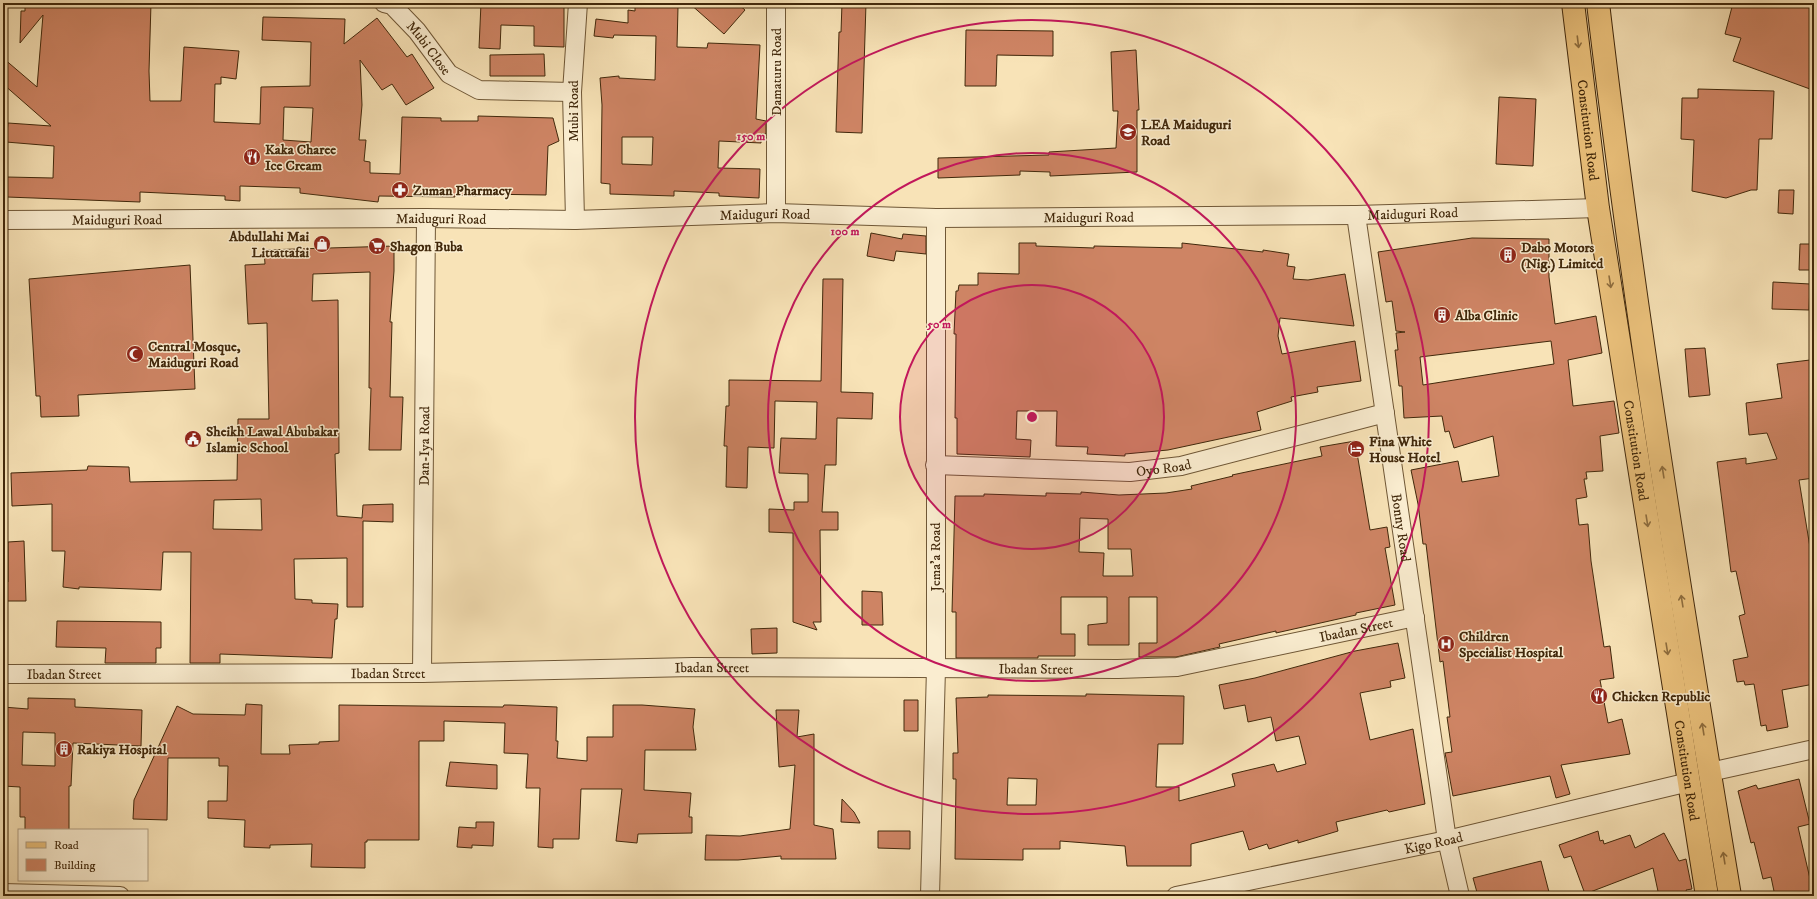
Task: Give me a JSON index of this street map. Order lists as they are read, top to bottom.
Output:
{
  "streets": {
    "main road": ["Constitution Road"],
    "street": [
      "Mubi Close",
      "Damaturu Road",
      "Mubi Road",
      "Maiduguri Road",
      "Dan-Iya Road",
      "Oyo Road",
      "Bonny Road",
      "Jema'a Road",
      "Ibadan Street",
      "Kigo Road"
    ]
  },
  "crossings": [
    ["Mubi Close", "Mubi Road"],
    ["Damaturu Road", "Maiduguri Road"],
    ["Mubi Road", "Maiduguri Road"],
    ["Constitution Road", "Maiduguri Road"],
    ["Constitution Road", "Kigo Road"],
    ["Maiduguri Road", "Dan-Iya Road"],
    ["Maiduguri Road", "Bonny Road"],
    ["Maiduguri Road", "Jema'a Road"],
    ["Dan-Iya Road", "Ibadan Street"],
    ["Oyo Road", "Bonny Road"],
    ["Oyo Road", "Jema'a Road"],
    ["Bonny Road", "Ibadan Street"],
    ["Bonny Road", "Kigo Road"],
    ["Jema'a Road", "Ibadan Street"]
  ],
  "places": {
    "school or university": ["LEA Maiduguri Road"],
    "restaurant": ["Kaka Charee Ice Cream", "Chicken Republic"],
    "pharmacy": ["Zuman Pharmacy"],
    "shop": ["Abdullahi Mai Littattafai"],
    "supermarket": ["Shagon Buba"],
    "building": ["Dabo Motors (Nig.) Limited", "Alba Clinic", "Rakiya Hospital"],
    "mosque": ["Central Mosque, Maiduguri Road"],
    "public building": ["Sheikh Lawal Abubakar Islamic School"],
    "hotel": ["Fina White House Hotel"],
    "hospital": ["Children Specialist Hospital"]
  },
  "legend": ["Road", "Building"],
  "rings": ["150 m", "100 m", "50 m"]
}
